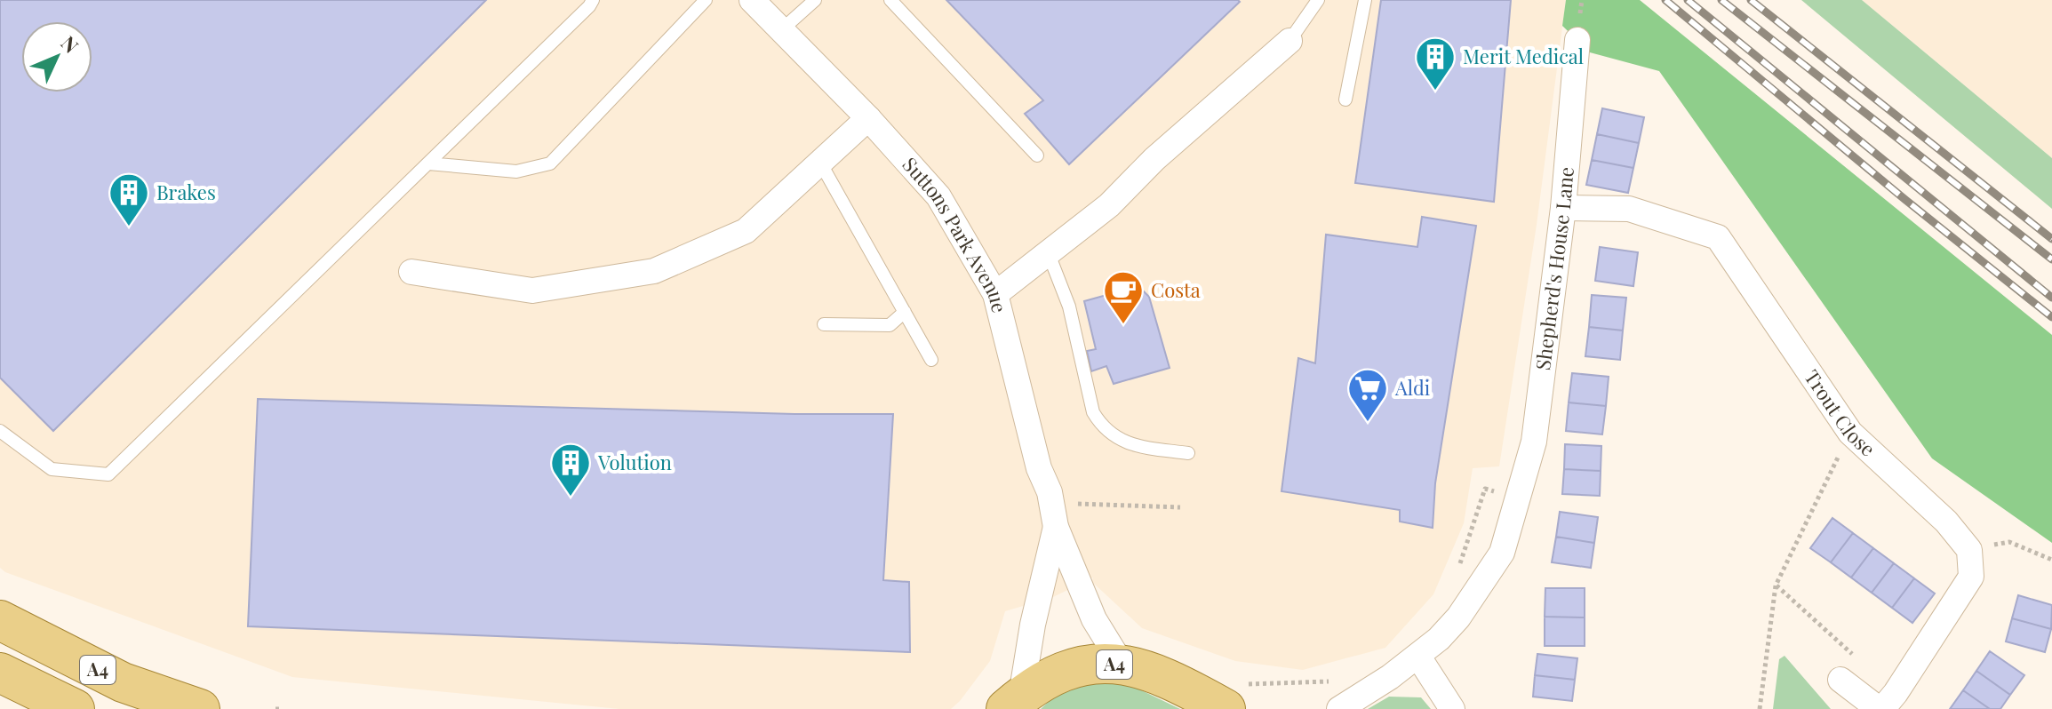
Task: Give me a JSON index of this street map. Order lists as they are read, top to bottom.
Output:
{
  "streets": {
    "main road": ["A4"],
    "street": ["Suttons Park Avenue", "Shepherd's House Lane", "Trout Close"]
  },
  "crossings": [
    ["Suttons Park Avenue", "A4"],
    ["Shepherd's House Lane", "Trout Close"]
  ],
  "places": {
    "building": ["Merit Medical", "Brakes", "Volution"],
    "cafe": ["Costa"],
    "supermarket": ["Aldi"]
  },
  "north": "top right"
}
